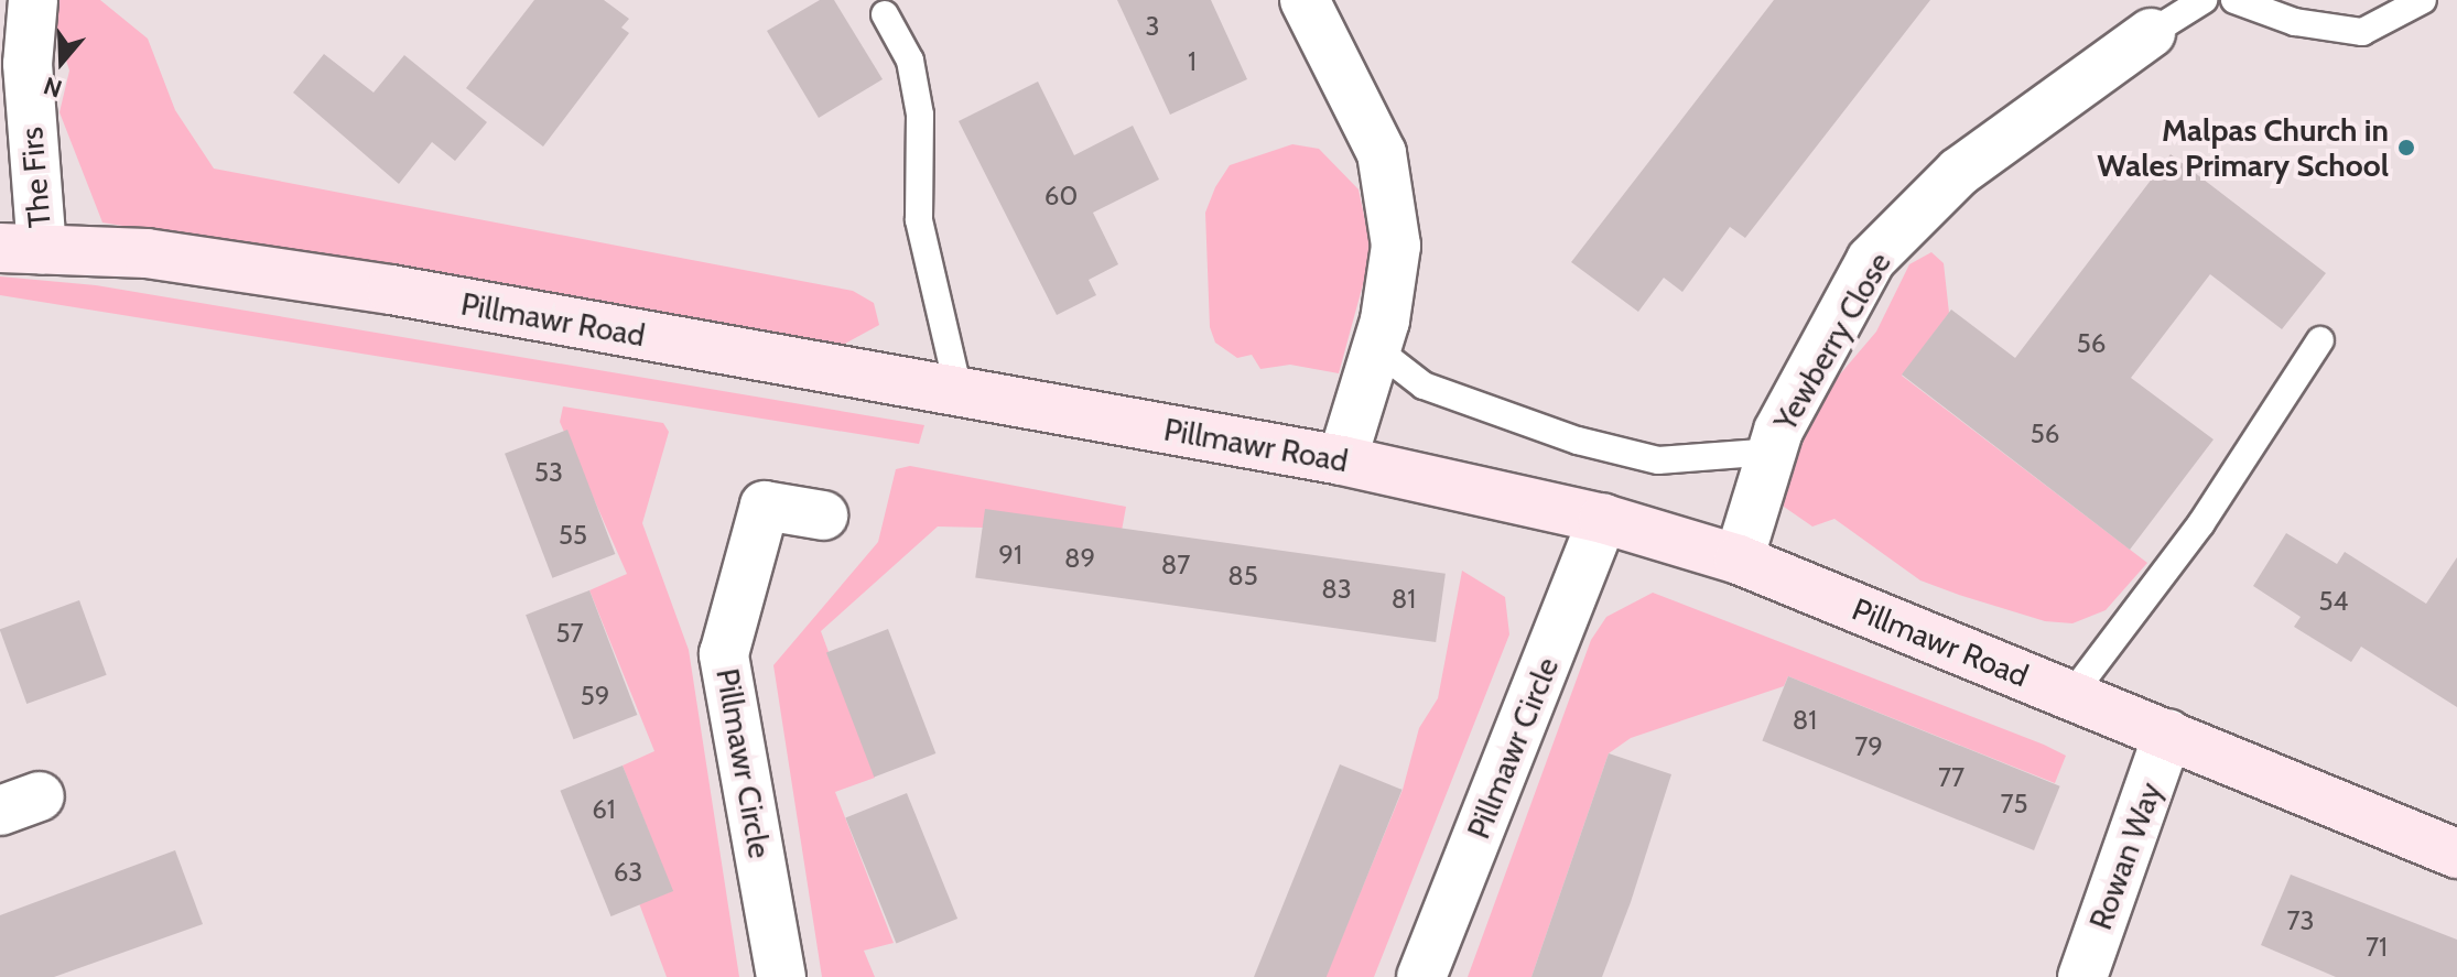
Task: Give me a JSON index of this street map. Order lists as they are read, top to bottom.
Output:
{
  "streets": {
    "street": [
      "The Firs",
      "Pillmawr Road",
      "Yewberry Close",
      "Pillmawr Circle",
      "Rowan Way"
    ]
  },
  "crossings": [
    ["The Firs", "Pillmawr Road"],
    ["Pillmawr Road", "Yewberry Close"],
    ["Pillmawr Road", "Pillmawr Circle"],
    ["Pillmawr Road", "Rowan Way"]
  ],
  "places": ["Malpas Church in Wales Primary School"],
  "house_numbers": [
    "3",
    "1",
    "60",
    "56",
    "56",
    "53",
    "55",
    "91",
    "89",
    "87",
    "85",
    "83",
    "81",
    "54",
    "57",
    "59",
    "81",
    "79",
    "77",
    "75",
    "61",
    "63",
    "73",
    "71"
  ],
  "north": "bottom"
}
